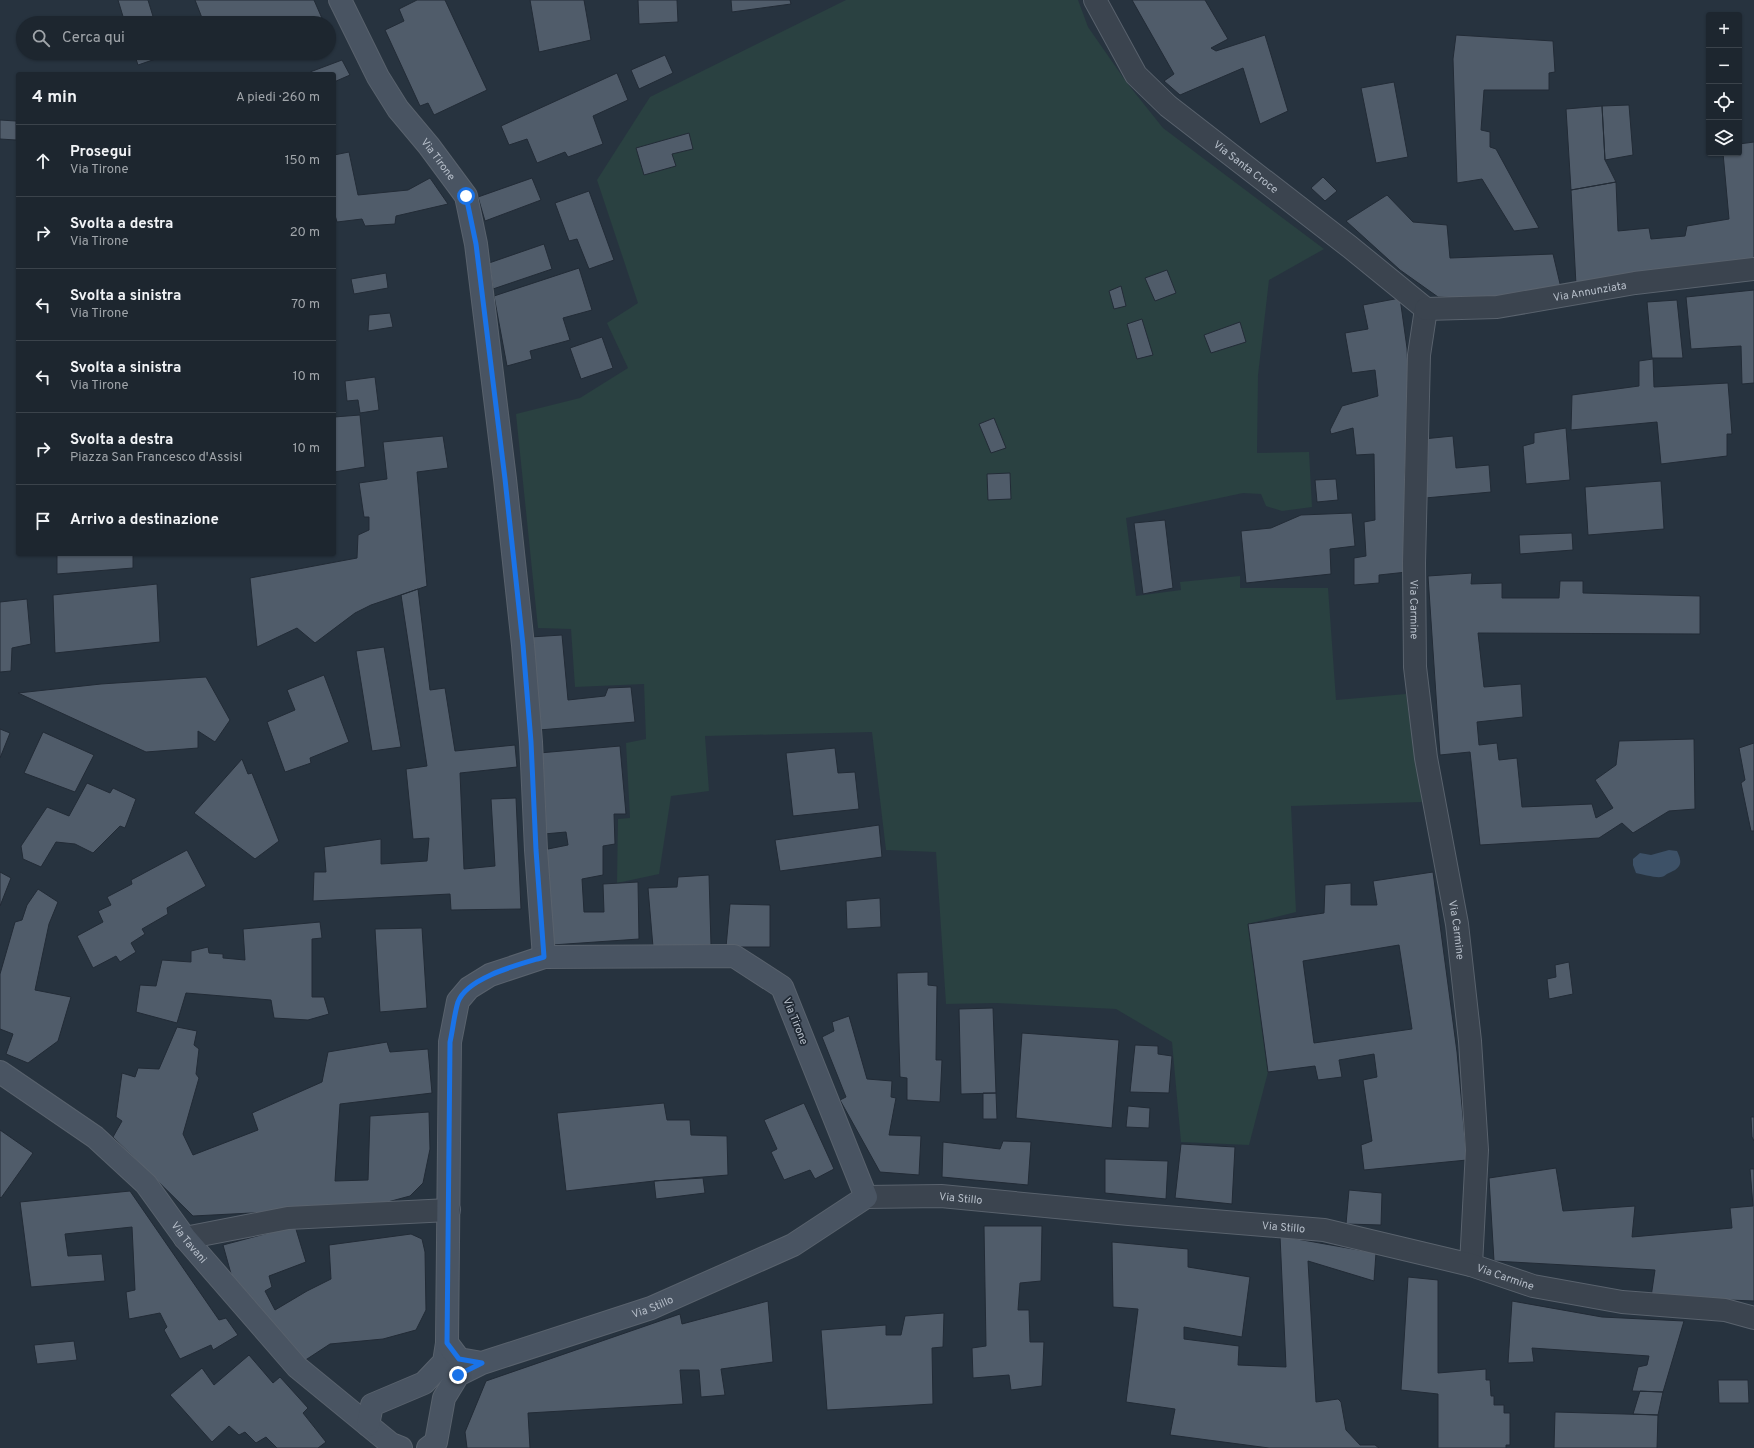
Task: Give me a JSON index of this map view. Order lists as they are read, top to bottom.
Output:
{
  "streets": {
    "street": [
      "Via Tirone",
      "Via Santa Croce",
      "Via Annunziata",
      "Via Carmine",
      "Via Stillo",
      "Via Tavani"
    ]
  },
  "crossings": [
    ["Via Tirone", "Via Stillo"],
    ["Via Tirone", "Via Tavani"],
    ["Via Santa Croce", "Via Annunziata"],
    ["Via Santa Croce", "Via Carmine"],
    ["Via Annunziata", "Via Carmine"],
    ["Via Carmine", "Via Stillo"]
  ],
  "page": {
    "map_buttons": ["+", "−"],
    "search": "Cerca qui",
    "heading": ["4 min", "A piedi · 260 m"],
    "list": [
      ["Prosegui", "Via Tirone", "150 m"],
      ["Svolta a destra", "Via Tirone", "20 m"],
      ["Svolta a sinistra", "Via Tirone", "70 m"],
      ["Svolta a sinistra", "Via Tirone", "10 m"],
      ["Svolta a destra", "Piazza San Francesco d'Assisi", "10 m"],
      "Arrivo a destinazione"
    ]
  }
}
